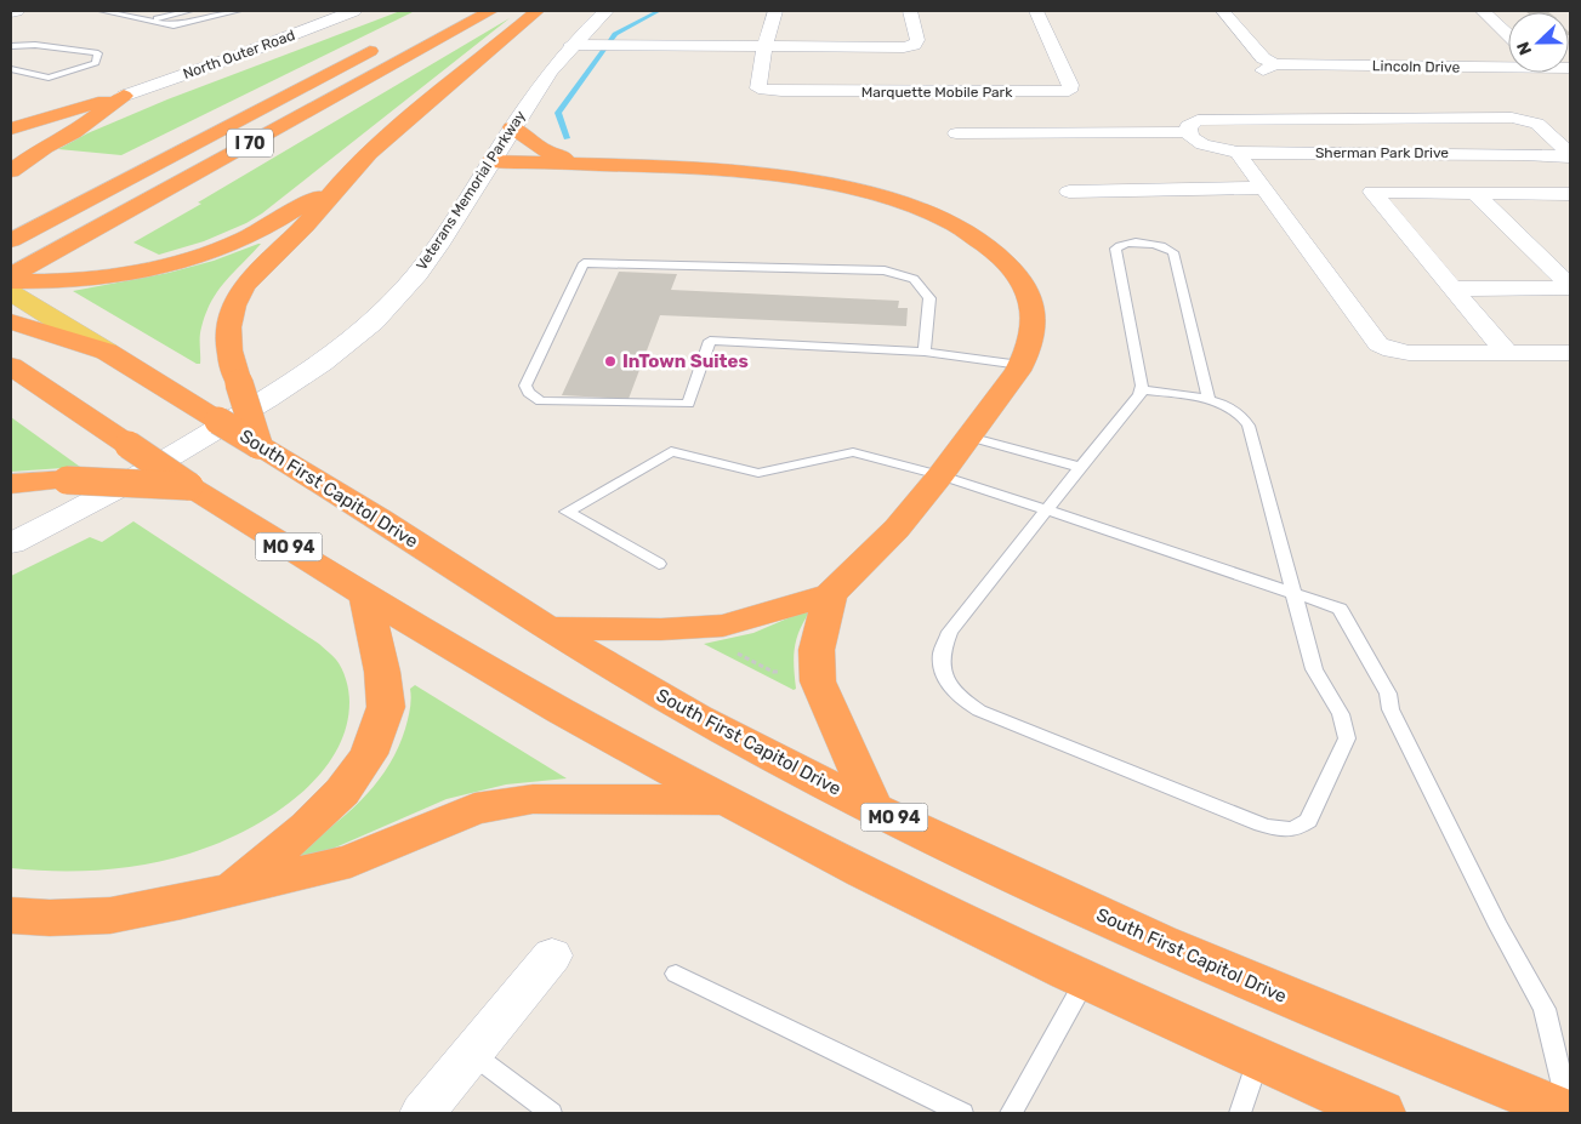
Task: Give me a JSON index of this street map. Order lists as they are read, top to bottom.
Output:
{
  "streets": {
    "highway": ["I 70", "South First Capitol Drive", "MO 94"],
    "street": [
      "North Outer Road",
      "Lincoln Drive",
      "Marquette Mobile Park",
      "Sherman Park Drive",
      "Veterans Memorial Parkway"
    ]
  },
  "places": ["InTown Suites"],
  "north": "left"
}
